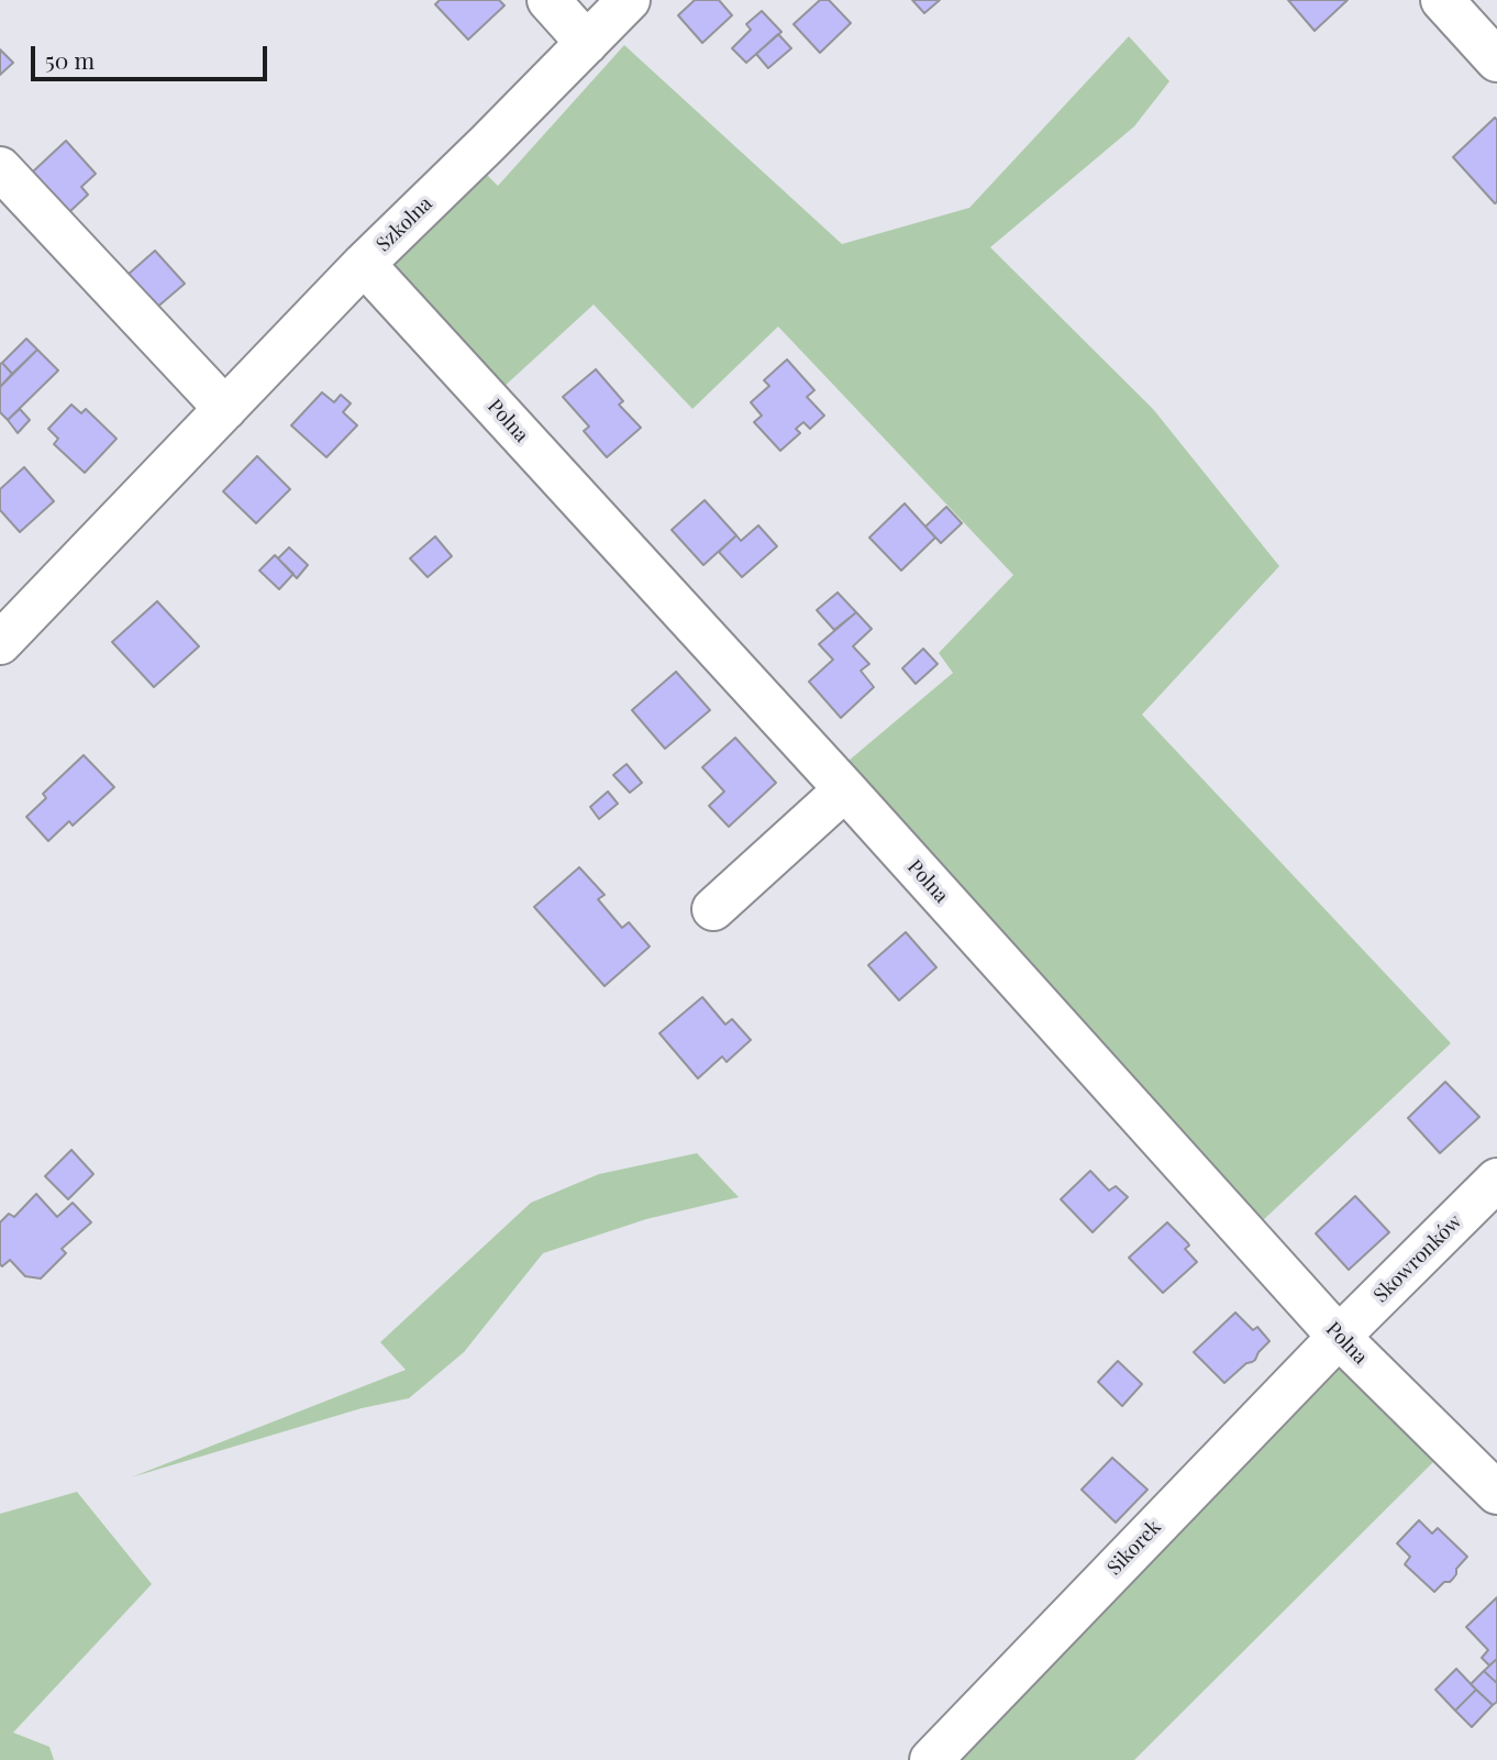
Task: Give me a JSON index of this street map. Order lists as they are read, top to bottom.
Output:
{
  "streets": {
    "street": [
      "Szkolna",
      "Polna",
      "Skowronków",
      "Sikorek"
    ]
  },
  "crossings": [
    ["Szkolna", "Polna"],
    ["Polna", "Skowronków"],
    ["Polna", "Sikorek"],
    ["Skowronków", "Sikorek"]
  ],
  "scale_bar": "50 m"
}
